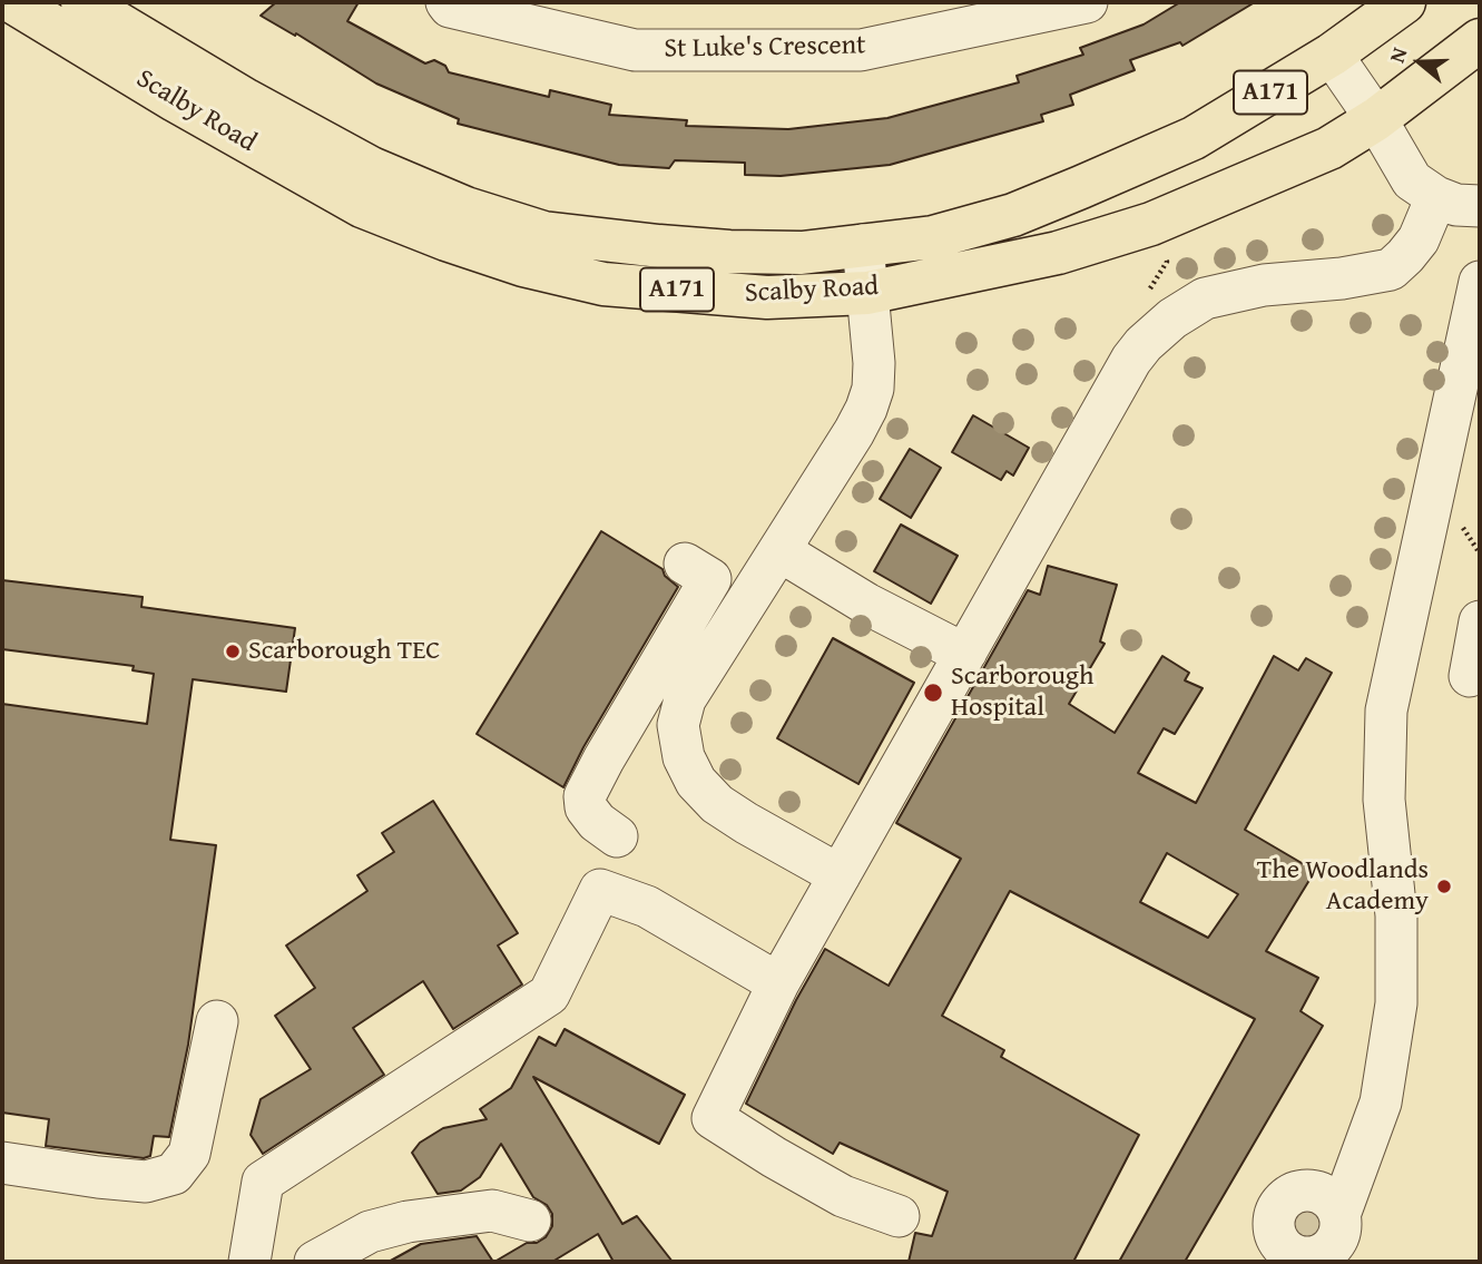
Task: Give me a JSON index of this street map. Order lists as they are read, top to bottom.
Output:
{
  "streets": {
    "highway": ["A171", "Scalby Road"],
    "street": ["St Luke's Crescent"]
  },
  "places": ["Scarborough TEC", "Scarborough Hospital", "The Woodlands Academy"],
  "north": "left"
}
